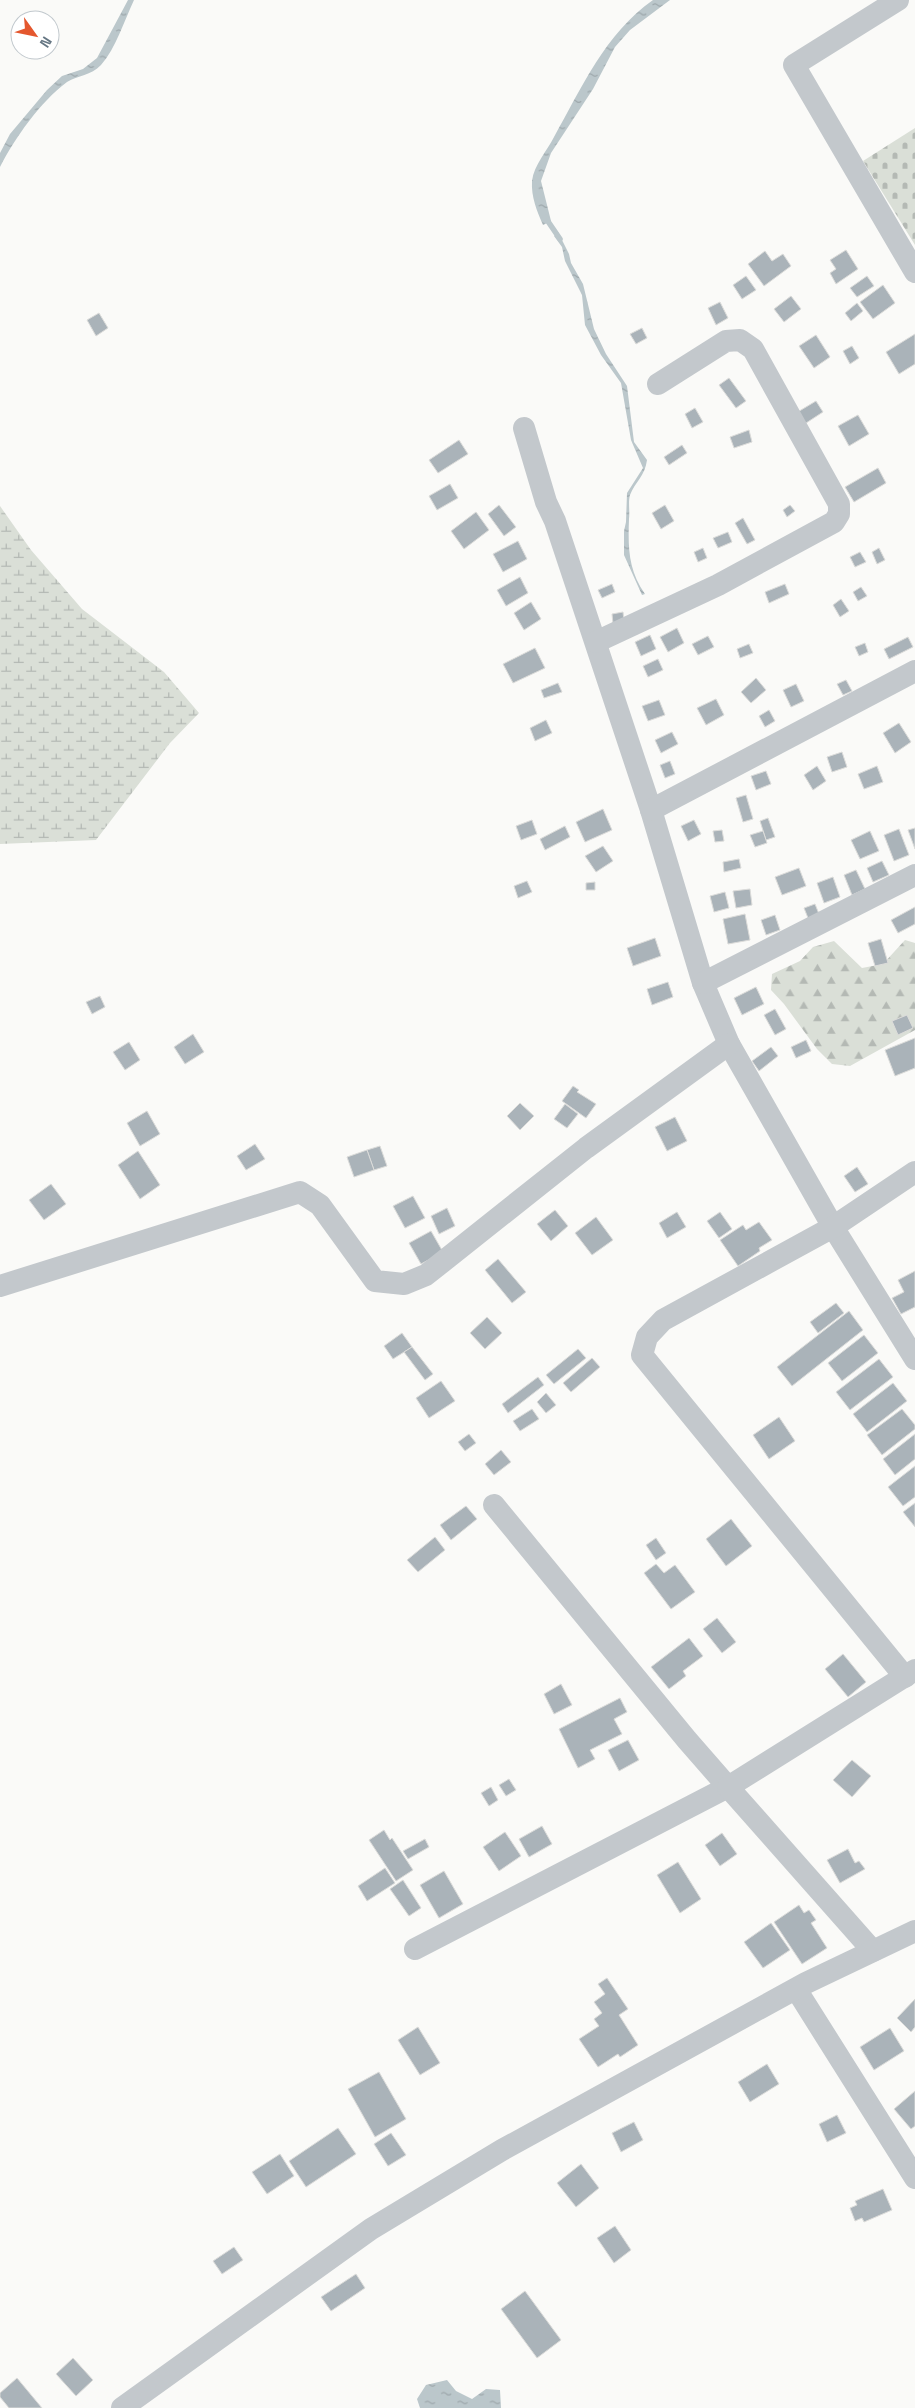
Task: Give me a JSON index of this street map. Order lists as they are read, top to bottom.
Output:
{
  "north": "bottom right"
}
